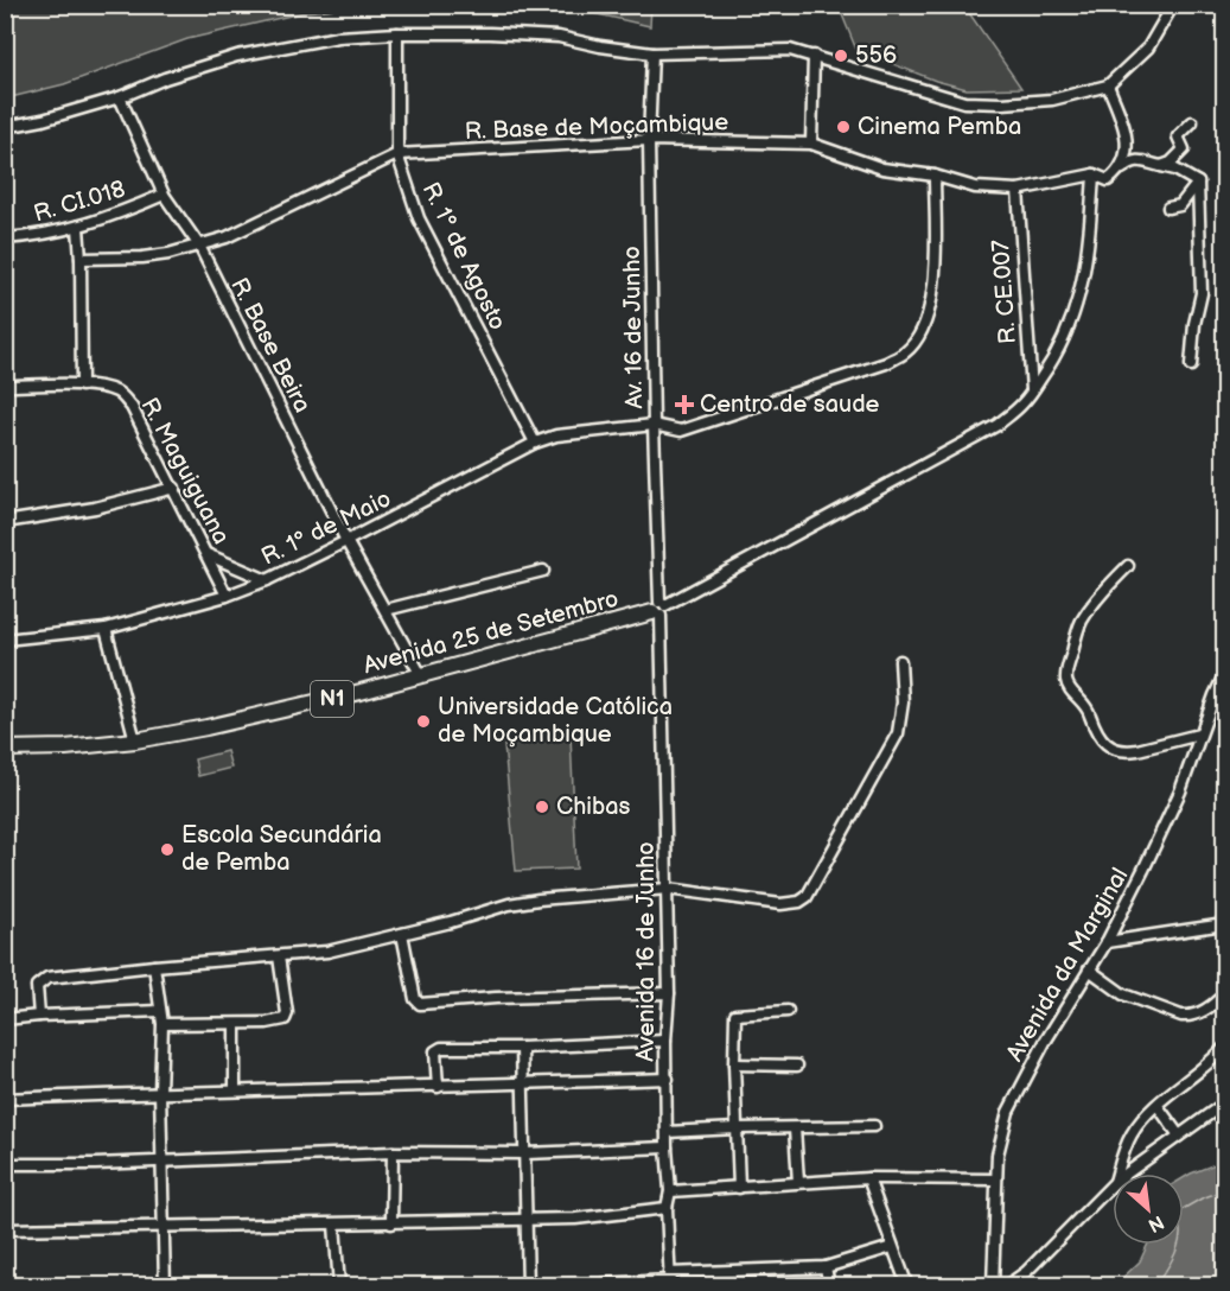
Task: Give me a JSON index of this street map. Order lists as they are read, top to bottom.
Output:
{
  "streets": {
    "highway": ["Avenida 25 de Setembro", "N1"],
    "street": [
      "R. Base de Moçambique",
      "R. CI.018",
      "R. 1º de Agosto",
      "R. CE.007",
      "Av. 16 de Junho",
      "R. Base Beira",
      "R. Maguiguana",
      "R. 1º de Maio",
      "Avenida 16 de Junho",
      "Avenida da Marginal"
    ]
  },
  "crossings": [
    ["R. Base de Moçambique", "R. 1º de Agosto"],
    ["R. Base de Moçambique", "R. CE.007"],
    ["R. Base de Moçambique", "Av. 16 de Junho"],
    ["R. Base de Moçambique", "R. Base Beira"],
    ["R. Base de Moçambique", "R. 1º de Maio"],
    ["R. Base de Moçambique", "Avenida 25 de Setembro"],
    ["R. CI.018", "R. Base Beira"],
    ["R. 1º de Agosto", "R. 1º de Maio"],
    ["R. CE.007", "Avenida 25 de Setembro"],
    ["Av. 16 de Junho", "R. 1º de Maio"],
    ["Av. 16 de Junho", "Avenida 25 de Setembro"],
    ["Av. 16 de Junho", "Avenida 16 de Junho"],
    ["R. Base Beira", "R. 1º de Maio"],
    ["R. Base Beira", "Avenida 25 de Setembro"],
    ["R. Maguiguana", "R. 1º de Maio"],
    ["Avenida 25 de Setembro", "Avenida 16 de Junho"]
  ],
  "places": {
    "other": [
      "556",
      "Cinema Pemba",
      "Universidade Católica de Moçambique",
      "Chibas",
      "Escola Secundária de Pemba"
    ],
    "health": ["Centro de saude"]
  },
  "north": "bottom right"
}
